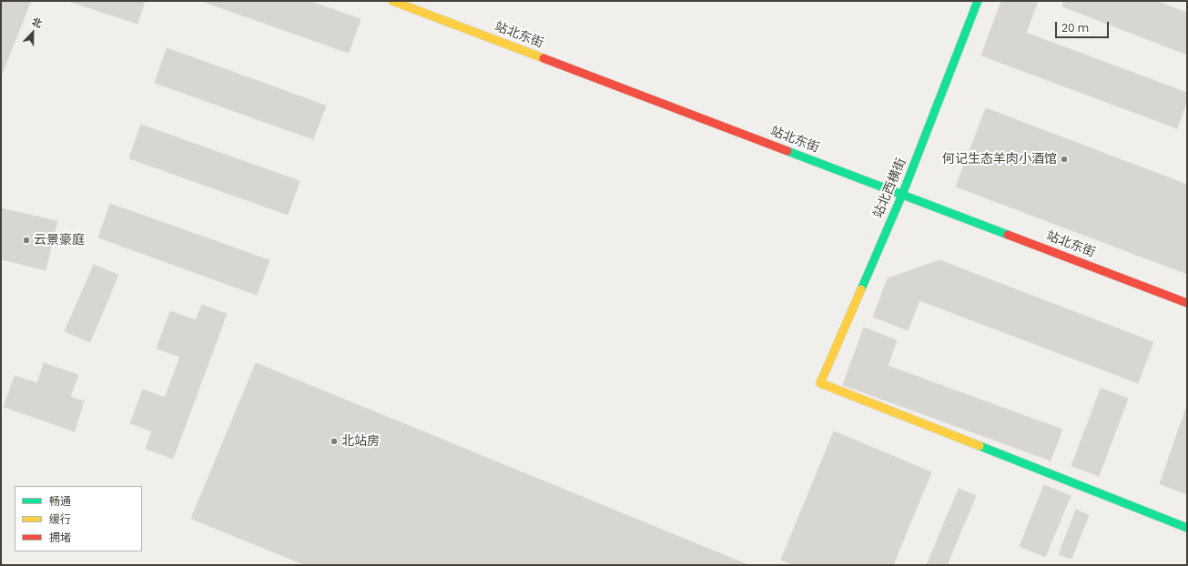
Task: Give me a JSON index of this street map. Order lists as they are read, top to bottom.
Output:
{
  "streets": {
    "street": ["站北东街", "站北西横街"]
  },
  "crossings": [
    ["站北东街", "站北西横街"]
  ],
  "places": ["何记生态羊肉小酒馆", "云景豪庭", "北站房"],
  "legend": ["畅通", "缓行", "拥堵"],
  "scale_bar": "20 m",
  "north": "top"
}
